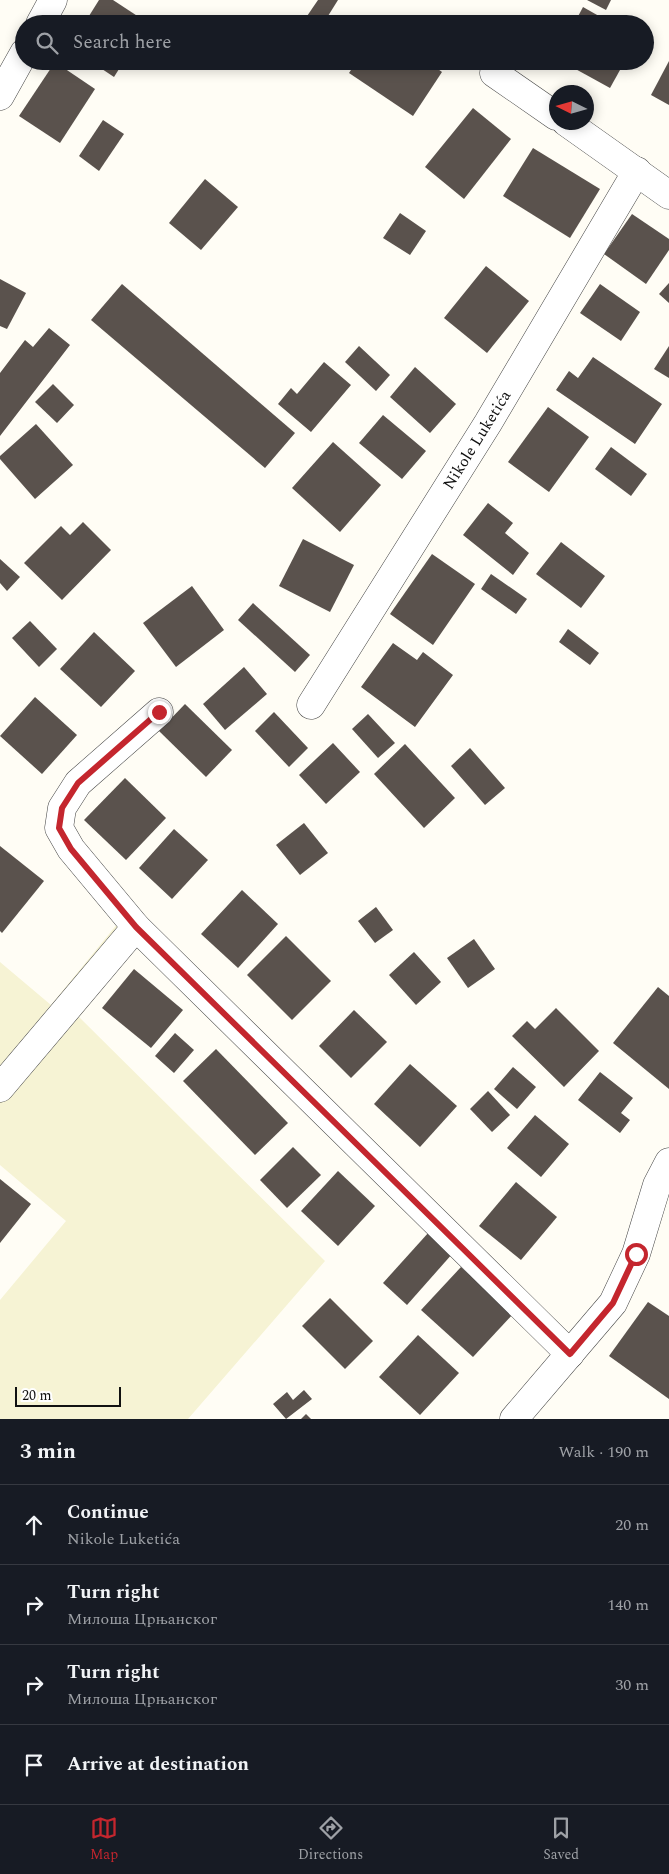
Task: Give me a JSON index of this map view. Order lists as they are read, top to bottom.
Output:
{
  "streets": {
    "street": ["Nikole Luketića"]
  },
  "scale_bar": "20 m",
  "north": "left",
  "page": {
    "search": "Search here",
    "scale": "20 m",
    "heading": ["3 min", "Walk · 190 m"],
    "list": [
      ["Continue", "Nikole Luketića", "20 m"],
      ["Turn right", "Милоша Црњанског", "140 m"],
      ["Turn right", "Милоша Црњанског", "30 m"],
      "Arrive at destination"
    ],
    "nav": ["Map", "Directions", "Saved"]
  }
}
